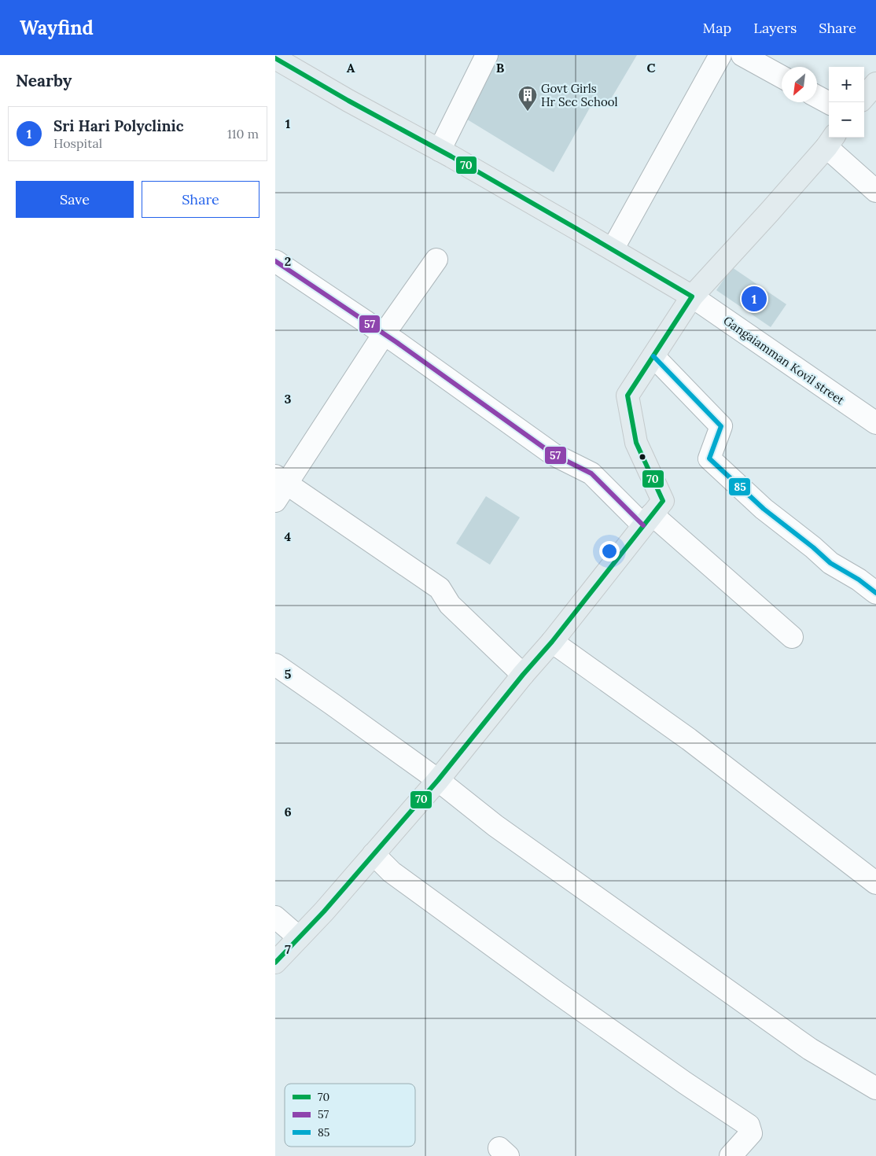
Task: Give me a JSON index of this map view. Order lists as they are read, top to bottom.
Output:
{
  "streets": {
    "street": ["Gangaiamman Kovil street"]
  },
  "places": {
    "building": ["Govt Girls Hr Sec School"]
  },
  "lines": ["transit line 70", "transit line 57", "transit line 85"],
  "legend": ["70", "57", "85"],
  "north": "bottom left",
  "page": {
    "header": "Wayfind",
    "nav": ["Map", "Layers", "Share"],
    "heading": "Nearby",
    "map_buttons": ["+", "−"],
    "list": [
      {
        "mark": "1",
        "name": "Sri Hari Polyclinic",
        "note": "Hospital",
        "value": "110 m"
      }
    ],
    "buttons": ["Save", "Share"],
    "pins": "1"
  },
  "grid": {
    "columns": ["A", "B", "C"],
    "rows": [
      "1",
      "2",
      "3",
      "4",
      "5",
      "6",
      "7"
    ]
  }
}
